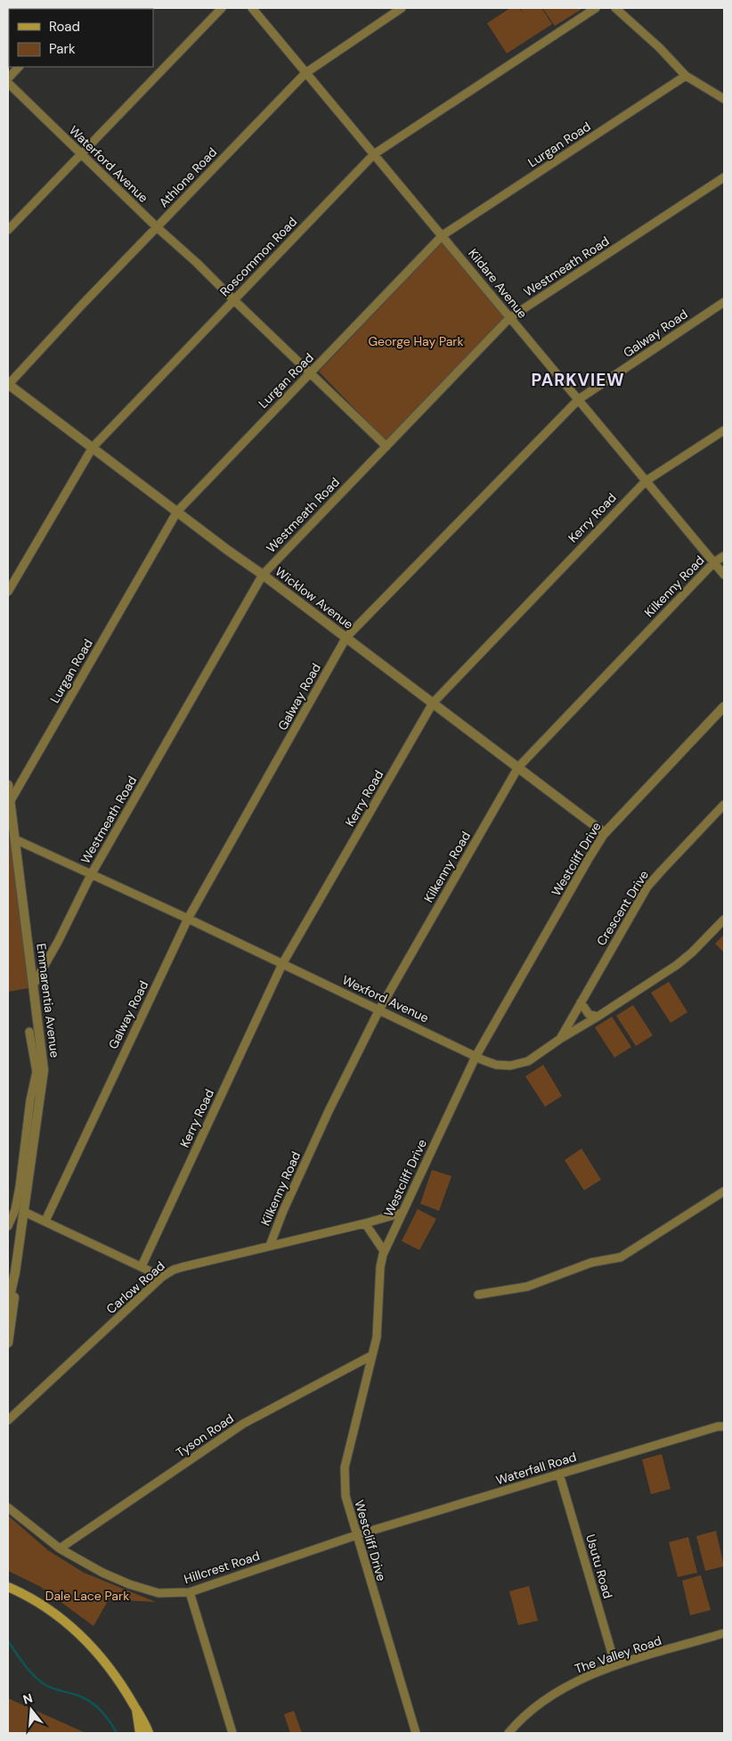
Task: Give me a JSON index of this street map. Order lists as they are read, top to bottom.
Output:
{
  "streets": {
    "street": [
      "Lurgan Road",
      "Waterford Avenue",
      "Athlone Road",
      "Roscommon Road",
      "Westmeath Road",
      "Kildare Avenue",
      "Galway Road",
      "Kerry Road",
      "Kilkenny Road",
      "Wicklow Avenue",
      "Westcliff Drive",
      "Crescent Drive",
      "Wexford Avenue",
      "Emmarentia Avenue",
      "Carlow Road",
      "Tyson Road",
      "Waterfall Road",
      "Usutu Road",
      "Hillcrest Road",
      "The Valley Road"
    ]
  },
  "crossings": [
    ["Lurgan Road", "Waterford Avenue"],
    ["Lurgan Road", "Kildare Avenue"],
    ["Lurgan Road", "Wicklow Avenue"],
    ["Lurgan Road", "Emmarentia Avenue"],
    ["Waterford Avenue", "Athlone Road"],
    ["Waterford Avenue", "Roscommon Road"],
    ["Waterford Avenue", "Westmeath Road"],
    ["Athlone Road", "Kildare Avenue"],
    ["Athlone Road", "Wicklow Avenue"],
    ["Roscommon Road", "Kildare Avenue"],
    ["Roscommon Road", "Wicklow Avenue"],
    ["Westmeath Road", "Kildare Avenue"],
    ["Westmeath Road", "Wicklow Avenue"],
    ["Westmeath Road", "Wexford Avenue"],
    ["Westmeath Road", "Emmarentia Avenue"],
    ["Kildare Avenue", "Galway Road"],
    ["Kildare Avenue", "Kerry Road"],
    ["Kildare Avenue", "Kilkenny Road"],
    ["Galway Road", "Wicklow Avenue"],
    ["Galway Road", "Wexford Avenue"],
    ["Kerry Road", "Wicklow Avenue"],
    ["Kerry Road", "Wexford Avenue"],
    ["Kilkenny Road", "Wicklow Avenue"],
    ["Kilkenny Road", "Wexford Avenue"],
    ["Kilkenny Road", "Carlow Road"],
    ["Wicklow Avenue", "Westcliff Drive"],
    ["Westcliff Drive", "Wexford Avenue"],
    ["Westcliff Drive", "Carlow Road"],
    ["Westcliff Drive", "Tyson Road"],
    ["Westcliff Drive", "Waterfall Road"],
    ["Westcliff Drive", "Hillcrest Road"],
    ["Crescent Drive", "Wexford Avenue"],
    ["Wexford Avenue", "Emmarentia Avenue"],
    ["Tyson Road", "Hillcrest Road"],
    ["Waterfall Road", "Usutu Road"],
    ["Waterfall Road", "Hillcrest Road"],
    ["Usutu Road", "The Valley Road"]
  ],
  "districts": ["PARKVIEW"],
  "parks": ["George Hay Park", "Dale Lace Park"],
  "legend": ["Road", "Park"],
  "north": "top"
}
